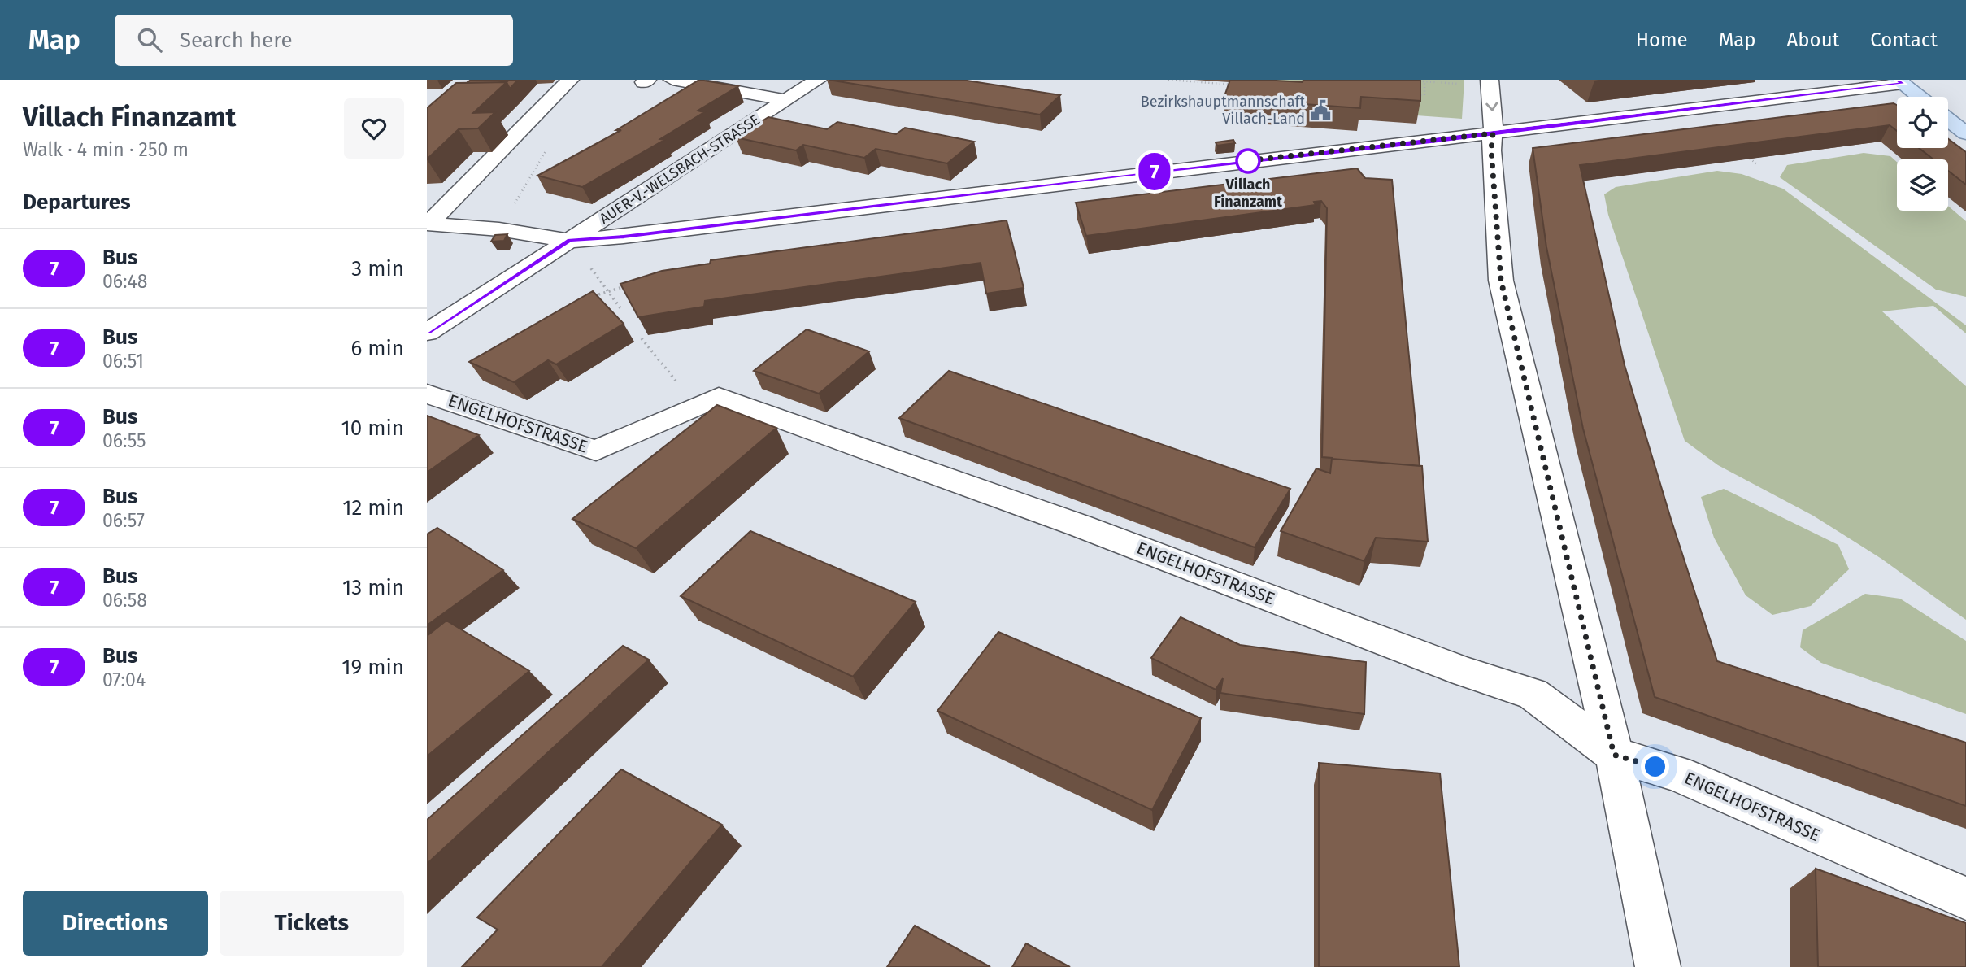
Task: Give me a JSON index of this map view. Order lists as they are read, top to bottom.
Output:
{
  "streets": {
    "street": ["AUER-V.-WELSBACH-STRASSE", "ENGELHOFSTRASSE"]
  },
  "places": {
    "public building": ["Bezirkshauptmannschaft Villach-Land"],
    "other": ["Villach Finanzamt"]
  },
  "lines": ["bus line 7"],
  "page": {
    "header": "Map",
    "search": "Search here",
    "nav": [
      "Home",
      "Map",
      "About",
      "Contact"
    ],
    "heading": [
      ["Villach Finanzamt", "Walk · 4 min · 250 m"],
      "Departures"
    ],
    "on_map": "7",
    "list": [
      {
        "mark": "7",
        "name": "Bus",
        "note": "06:48",
        "value": "3 min"
      },
      {
        "mark": "7",
        "name": "Bus",
        "note": "06:51",
        "value": "6 min"
      },
      {
        "mark": "7",
        "name": "Bus",
        "note": "06:55",
        "value": "10 min"
      },
      {
        "mark": "7",
        "name": "Bus",
        "note": "06:57",
        "value": "12 min"
      },
      {
        "mark": "7",
        "name": "Bus",
        "note": "06:58",
        "value": "13 min"
      },
      {
        "mark": "7",
        "name": "Bus",
        "note": "07:04",
        "value": "19 min"
      }
    ],
    "buttons": ["Directions", "Tickets"]
  }
}
